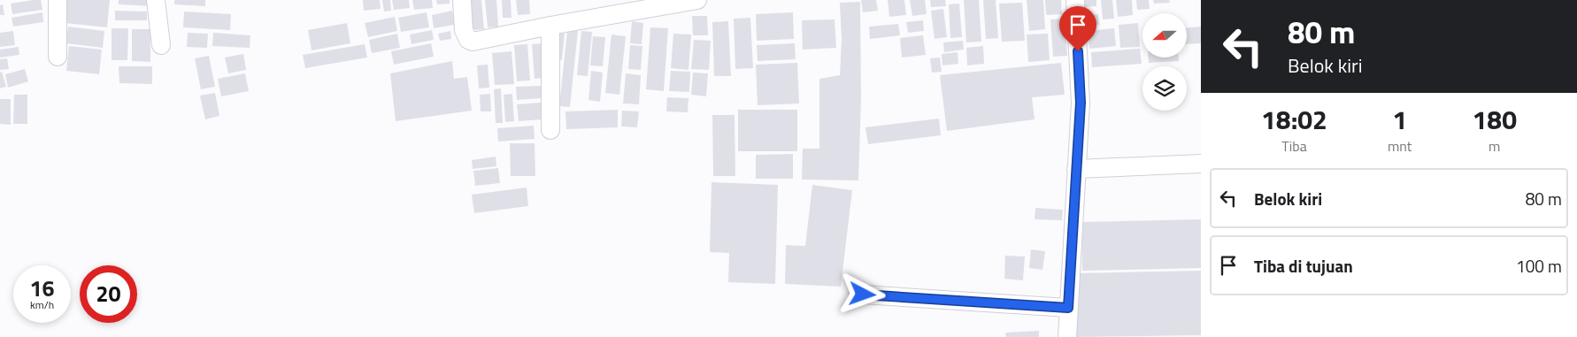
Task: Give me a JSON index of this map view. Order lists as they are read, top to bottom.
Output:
{
  "north": "left",
  "page": {
    "turn": ["80 m", "Belok kiri"],
    "eta": [
      "18:02",
      "Tiba",
      "1",
      "mnt",
      "180",
      "m"
    ],
    "list": [
      {
        "name": "Belok kiri",
        "value": "80 m"
      },
      {
        "name": "Tiba di tujuan",
        "value": "100 m"
      }
    ],
    "speed": "16 km/h",
    "limit": "20"
  }
}
